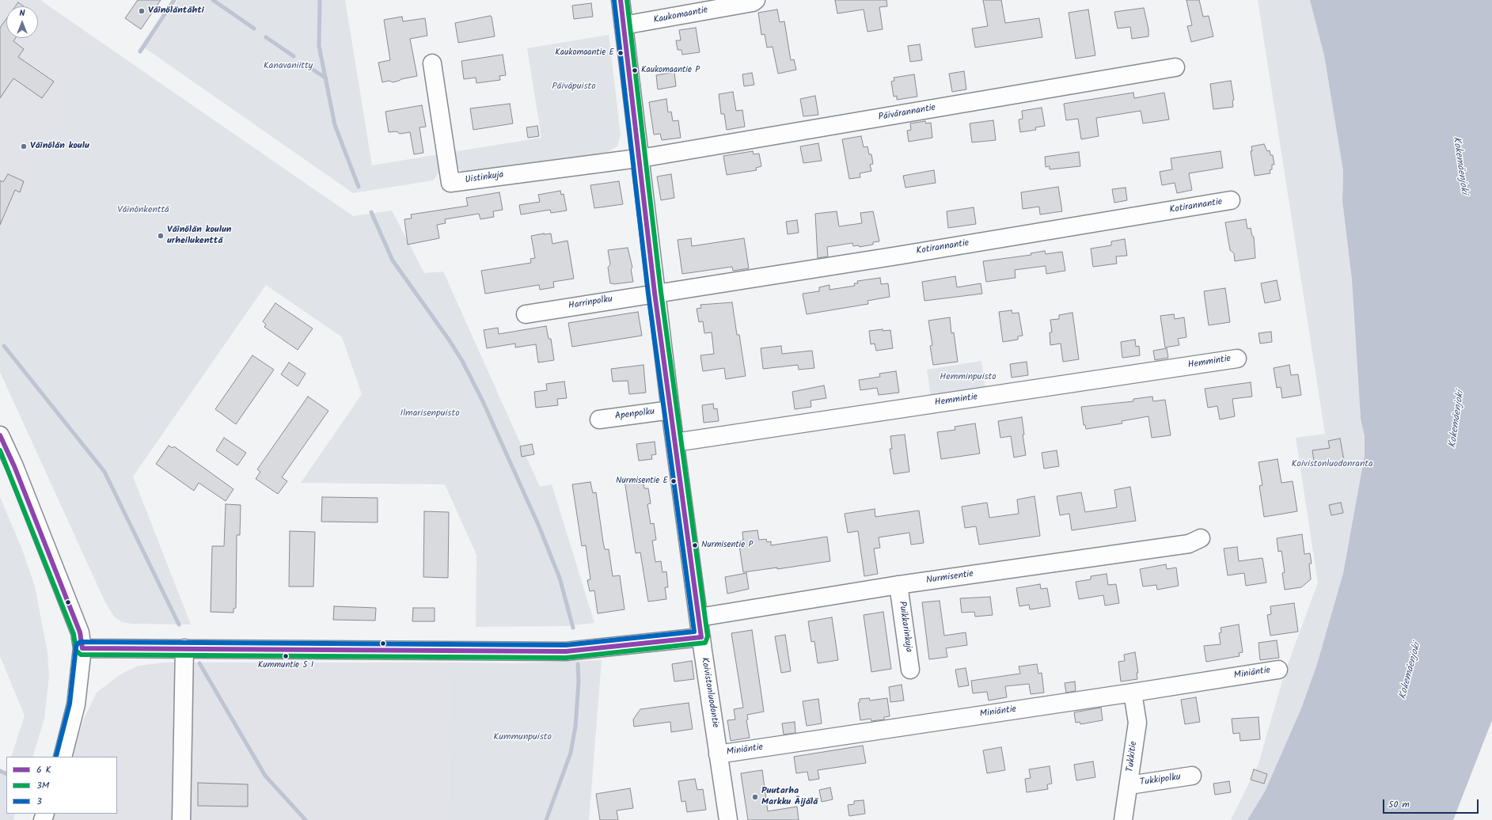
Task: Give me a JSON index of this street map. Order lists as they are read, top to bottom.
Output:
{
  "streets": {
    "street": [
      "Kaukomaantie",
      "Päivärannantie",
      "Uistinkuja",
      "Kotirannantie",
      "Harrinpolku",
      "Hemmintie",
      "Apenpolku",
      "Nurmisentie",
      "Puikkarinkuja",
      "Miniäntie",
      "Koivistonluodontie",
      "Tukkitie",
      "Tukkipolku"
    ]
  },
  "crossings": [
    ["Kaukomaantie", "Koivistonluodontie"],
    ["Päivärannantie", "Uistinkuja"],
    ["Päivärannantie", "Koivistonluodontie"],
    ["Uistinkuja", "Koivistonluodontie"],
    ["Kotirannantie", "Harrinpolku"],
    ["Kotirannantie", "Koivistonluodontie"],
    ["Harrinpolku", "Koivistonluodontie"],
    ["Hemmintie", "Koivistonluodontie"],
    ["Apenpolku", "Koivistonluodontie"],
    ["Nurmisentie", "Puikkarinkuja"],
    ["Nurmisentie", "Koivistonluodontie"],
    ["Miniäntie", "Koivistonluodontie"],
    ["Miniäntie", "Tukkitie"],
    ["Tukkitie", "Tukkipolku"]
  ],
  "water": ["Kokemäenjoki"],
  "parks": [
    "Kanavaniitty",
    "Päiväpuisto",
    "Väinönkenttä",
    "Hemminpuisto",
    "Ilmarisenpuisto",
    "Koivistonluodonranta",
    "Kummunpuisto"
  ],
  "places": [
    "Väinöläntähti",
    "Kaukomaantie E",
    "Kaukomaantie P",
    "Väinölän koulu",
    "Väinölän koulun urheilukenttä",
    "Nurmisentie E",
    "Nurmisentie P",
    "Kummuntie 5 I",
    "Puutarha Markku Äijälä"
  ],
  "lines": ["transit line 3M", "transit line 3"],
  "legend": ["6 K", "3M", "3"],
  "scale_bar": "50 m",
  "north": "top"
}
